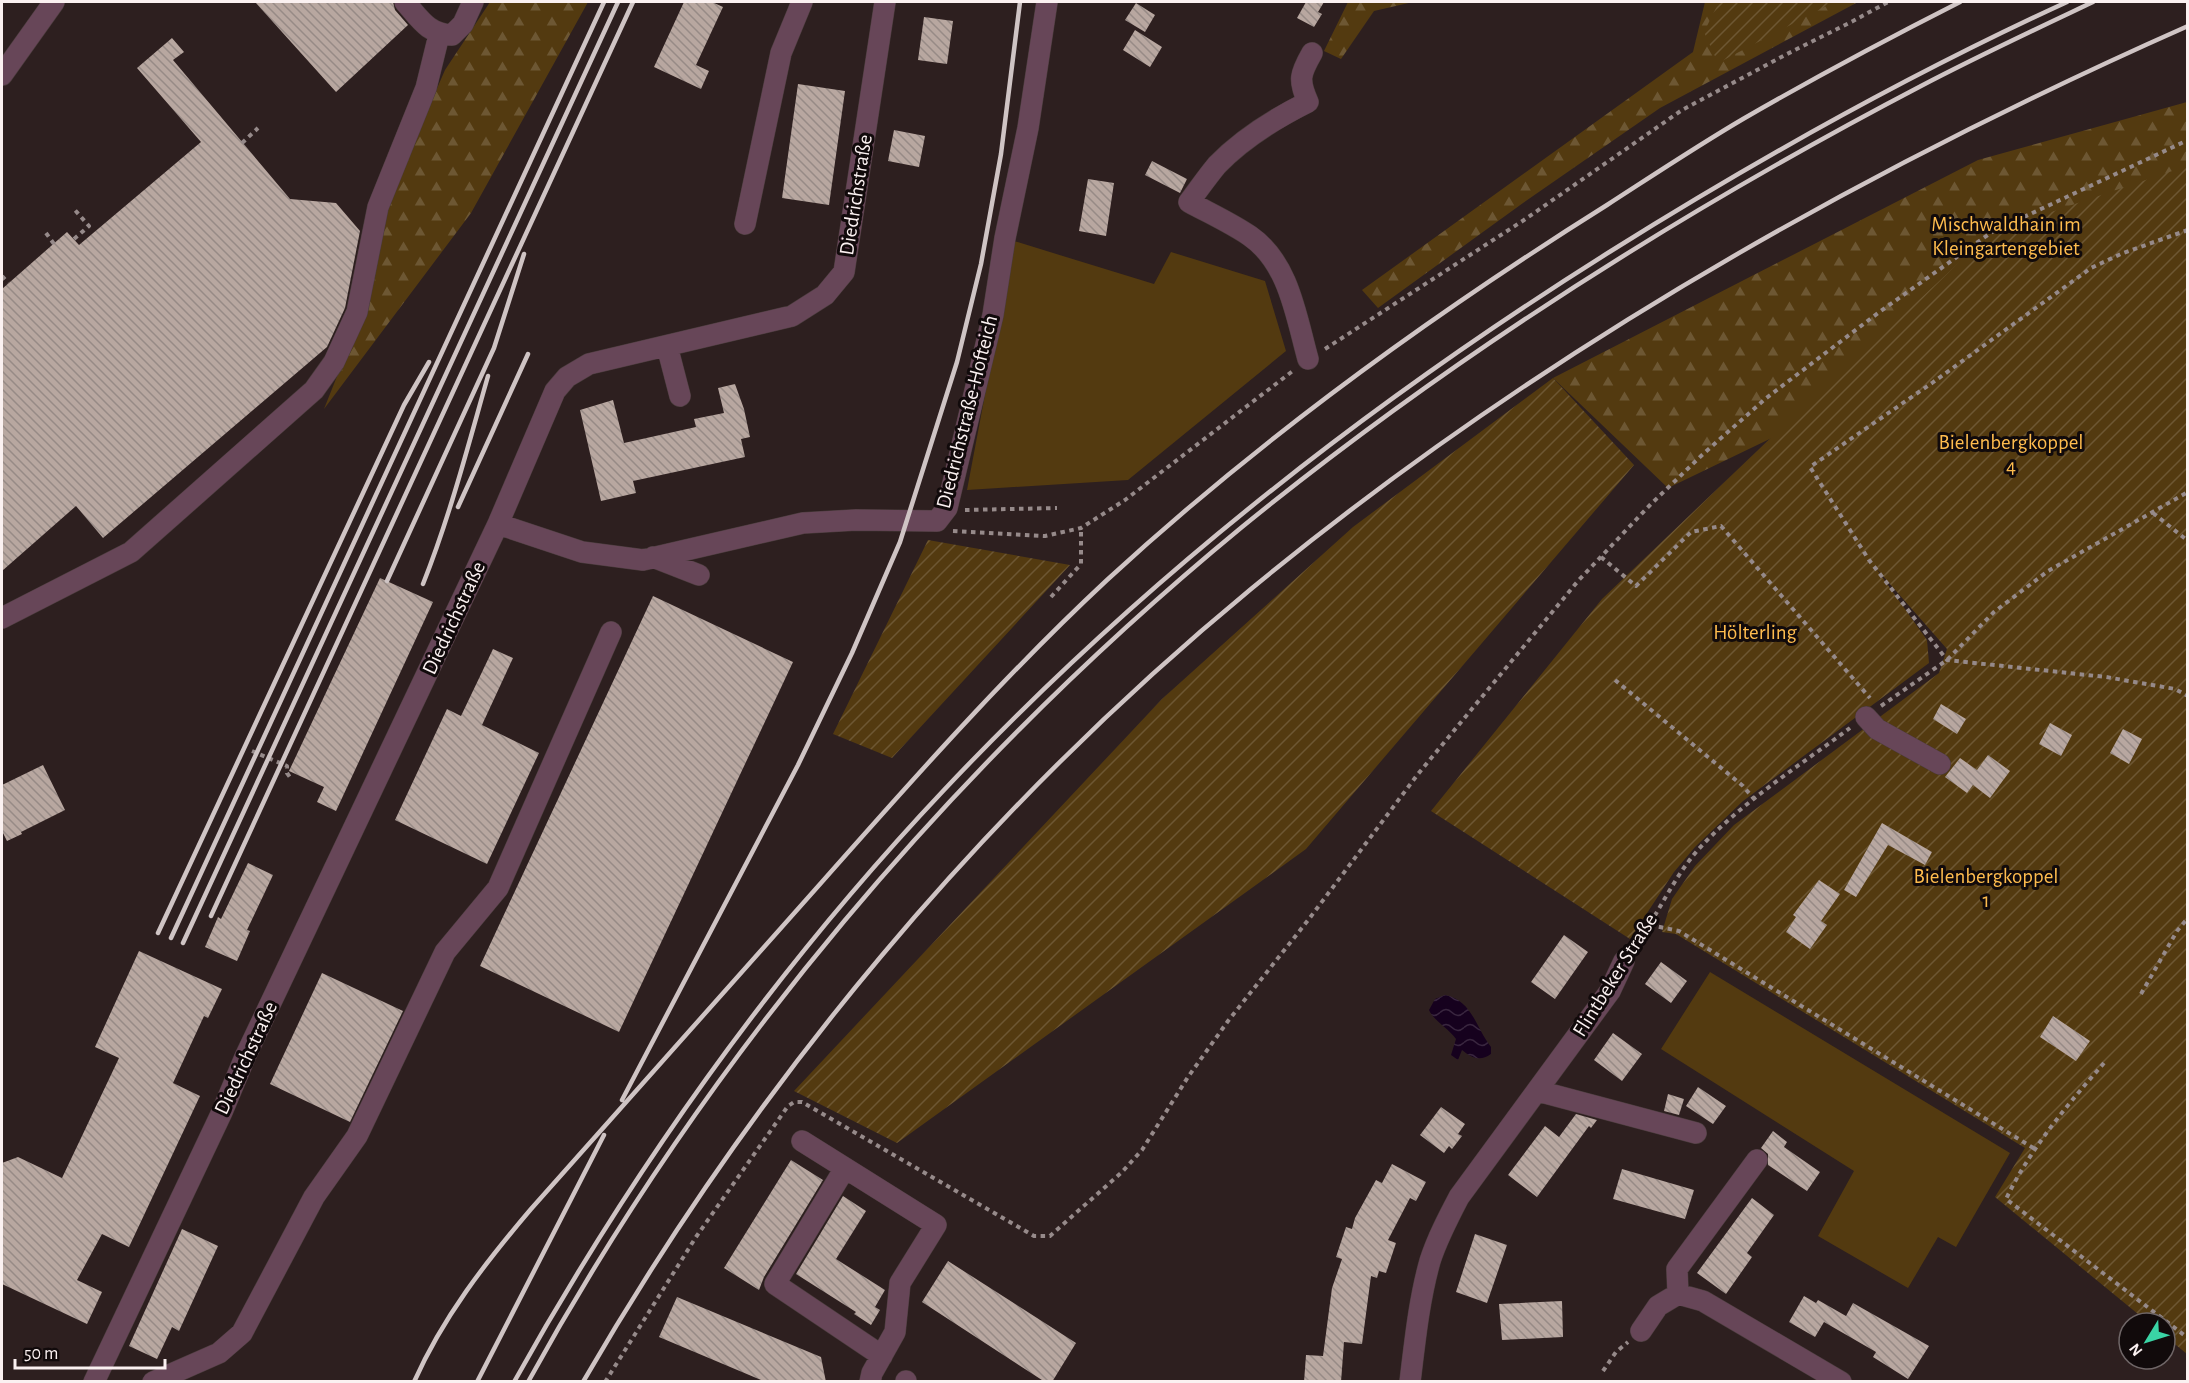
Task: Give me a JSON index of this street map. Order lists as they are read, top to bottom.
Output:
{
  "streets": {
    "street": ["Diedrichstraße", "Diedrichstraße-Hofteich", "Flintbeker Straße"]
  },
  "crossings": [
    ["Diedrichstraße", "Diedrichstraße-Hofteich"]
  ],
  "parks": [
    "Mischwaldhain im Kleingartengebiet",
    "Bielenbergkoppel 4",
    "Hölterling",
    "Bielenbergkoppel 1"
  ],
  "scale_bar": "50 m",
  "north": "bottom left"
}
